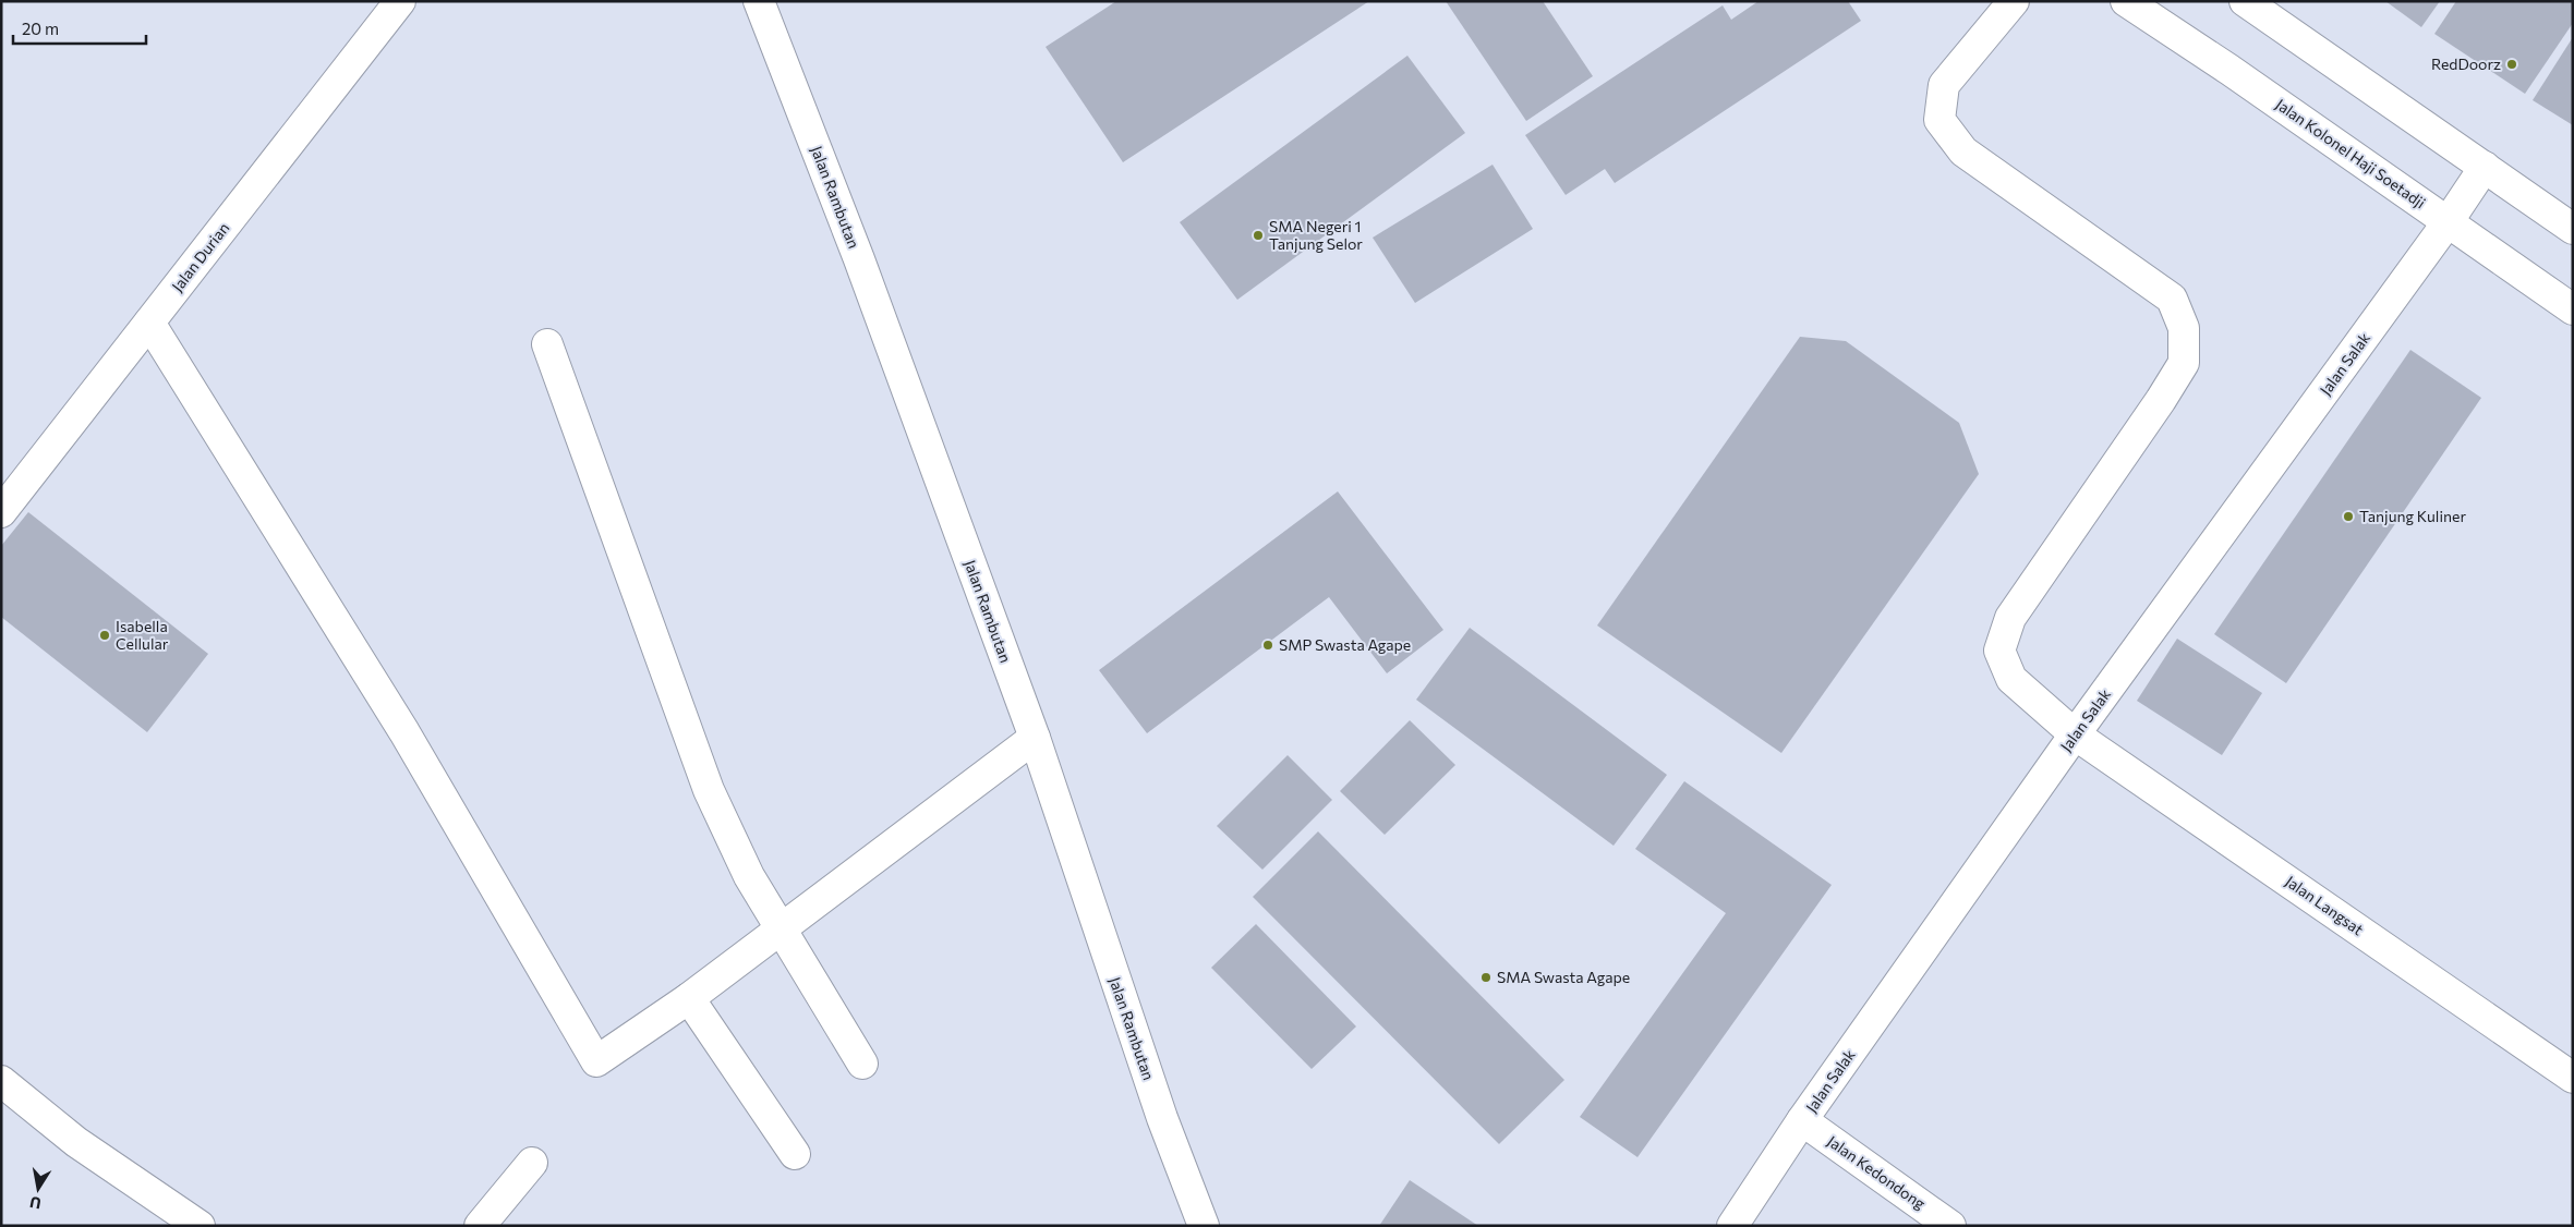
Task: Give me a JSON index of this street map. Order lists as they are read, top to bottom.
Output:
{
  "streets": {
    "main road": [
      "Jalan Kolonel Haji Soetadji",
      "Jalan Rambutan",
      "Jalan Durian",
      "Jalan Salak",
      "Jalan Langsat",
      "Jalan Kedondong"
    ]
  },
  "crossings": [
    ["Jalan Kolonel Haji Soetadji", "Jalan Salak"],
    ["Jalan Salak", "Jalan Langsat"],
    ["Jalan Salak", "Jalan Kedondong"]
  ],
  "places": [
    "RedDoorz",
    "SMA Negeri 1 Tanjung Selor",
    "Tanjung Kuliner",
    "Isabella Cellular",
    "SMP Swasta Agape",
    "SMA Swasta Agape"
  ],
  "scale_bar": "20 m",
  "north": "bottom"
}
